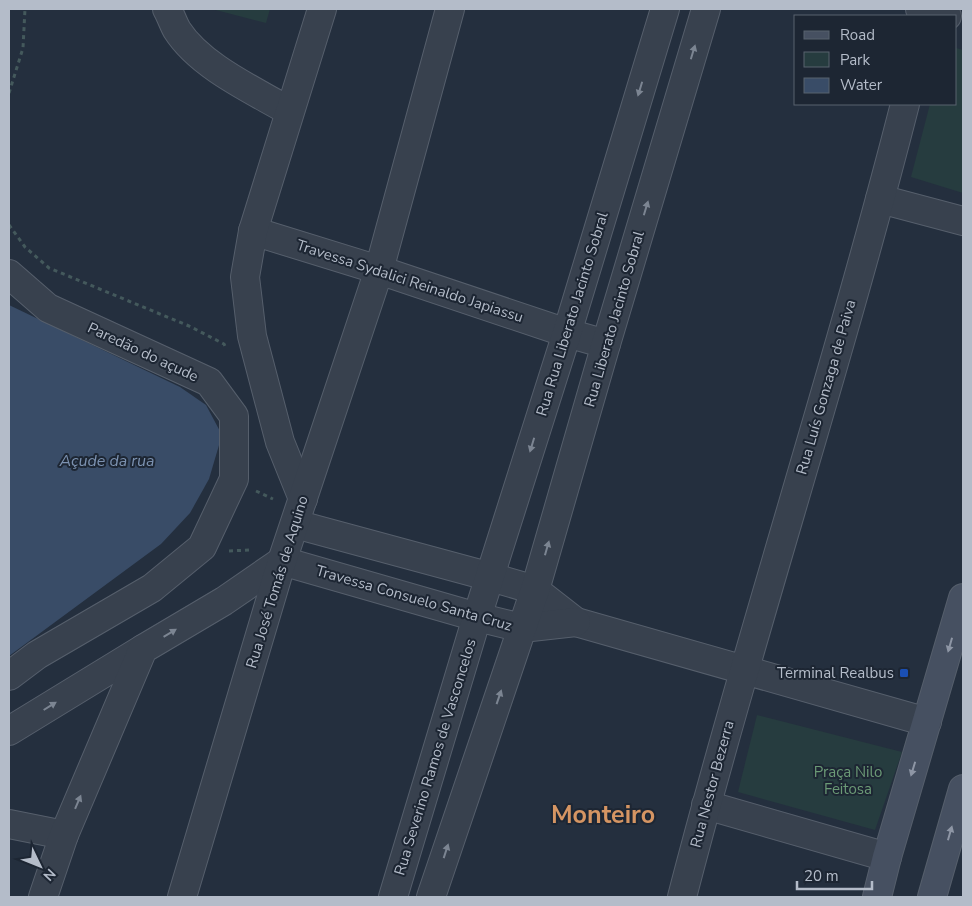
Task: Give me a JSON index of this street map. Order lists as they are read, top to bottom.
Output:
{
  "streets": {
    "street": [
      "Travessa Sydalici Reinaldo Japiassu",
      "Rua Rua Liberato Jacinto Sobral",
      "Rua Liberato Jacinto Sobral",
      "Paredão do açude",
      "Rua Luís Gonzaga de Paiva",
      "Rua José Tomás de Aquino",
      "Travessa Consuelo Santa Cruz",
      "Rua Severino Ramos de Vasconcelos",
      "Rua Nestor Bezerra"
    ]
  },
  "crossings": [
    ["Travessa Sydalici Reinaldo Japiassu", "Rua Rua Liberato Jacinto Sobral"],
    ["Travessa Sydalici Reinaldo Japiassu", "Rua Liberato Jacinto Sobral"],
    ["Travessa Sydalici Reinaldo Japiassu", "Rua José Tomás de Aquino"],
    ["Rua Rua Liberato Jacinto Sobral", "Travessa Consuelo Santa Cruz"],
    ["Rua Rua Liberato Jacinto Sobral", "Rua Severino Ramos de Vasconcelos"],
    ["Rua Liberato Jacinto Sobral", "Travessa Consuelo Santa Cruz"],
    ["Rua Luís Gonzaga de Paiva", "Travessa Consuelo Santa Cruz"],
    ["Rua Luís Gonzaga de Paiva", "Rua Nestor Bezerra"],
    ["Rua José Tomás de Aquino", "Travessa Consuelo Santa Cruz"],
    ["Travessa Consuelo Santa Cruz", "Rua Severino Ramos de Vasconcelos"],
    ["Travessa Consuelo Santa Cruz", "Rua Nestor Bezerra"]
  ],
  "districts": ["Monteiro"],
  "water": ["Açude da rua"],
  "parks": ["Praça Nilo Feitosa"],
  "places": {
    "transit": ["Terminal Realbus"]
  },
  "legend": ["Road", "Park", "Water"],
  "scale_bar": "20 m",
  "north": "bottom right"
}
